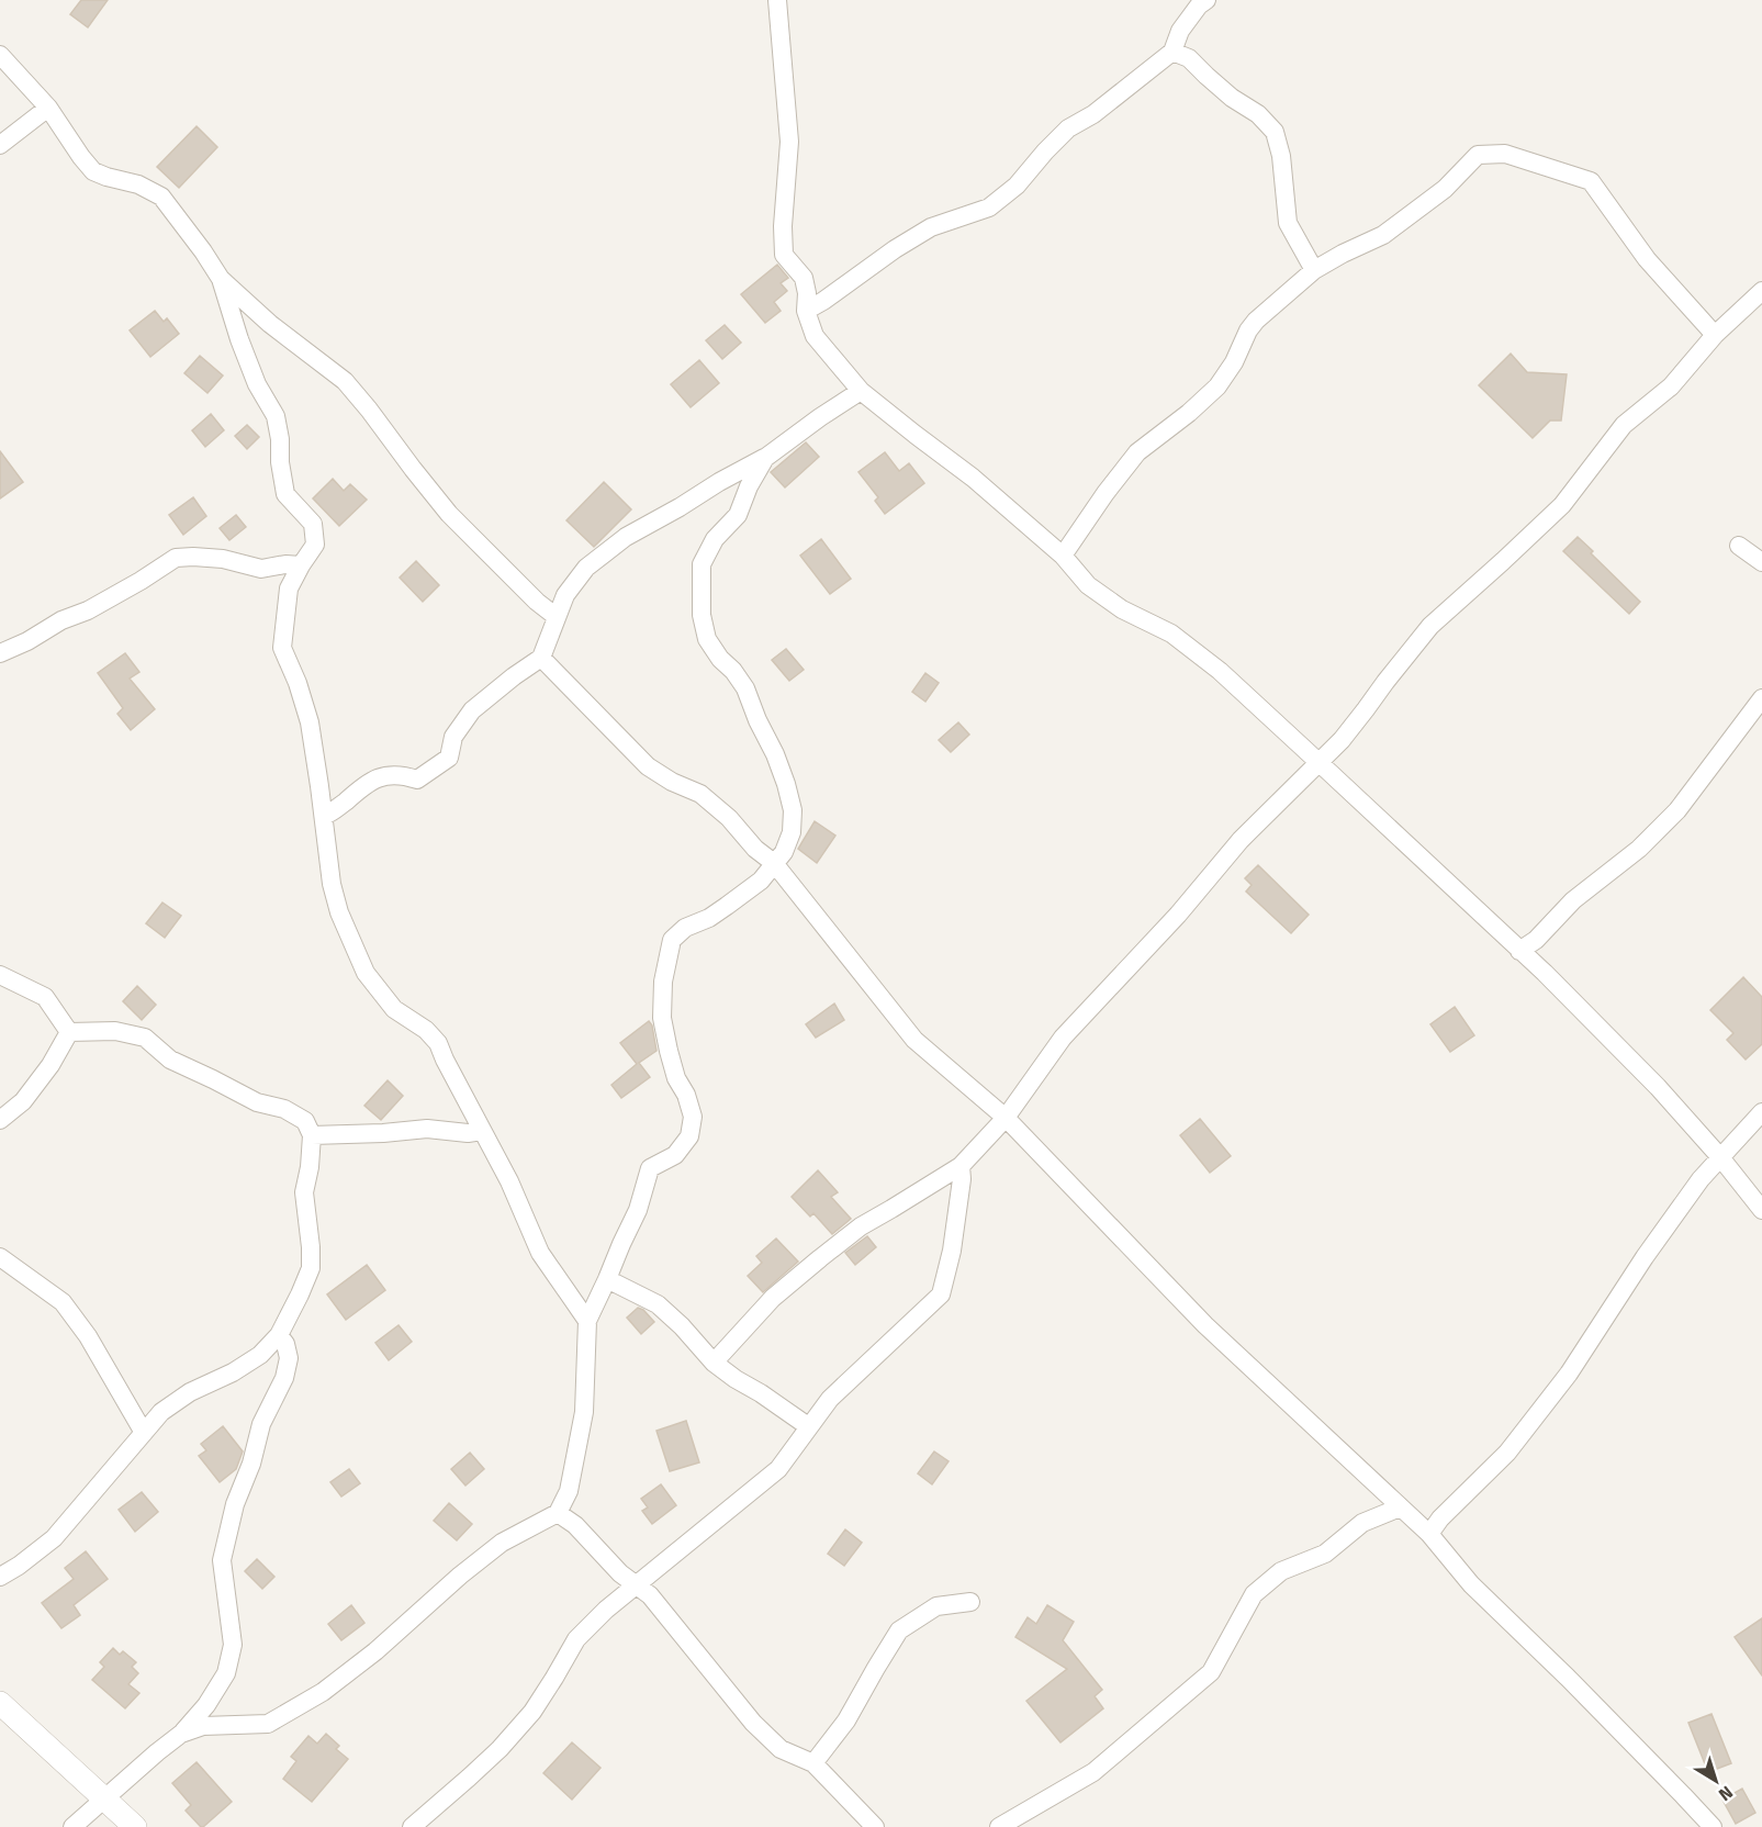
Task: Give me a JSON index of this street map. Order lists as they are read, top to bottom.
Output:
{
  "north": "bottom right"
}
